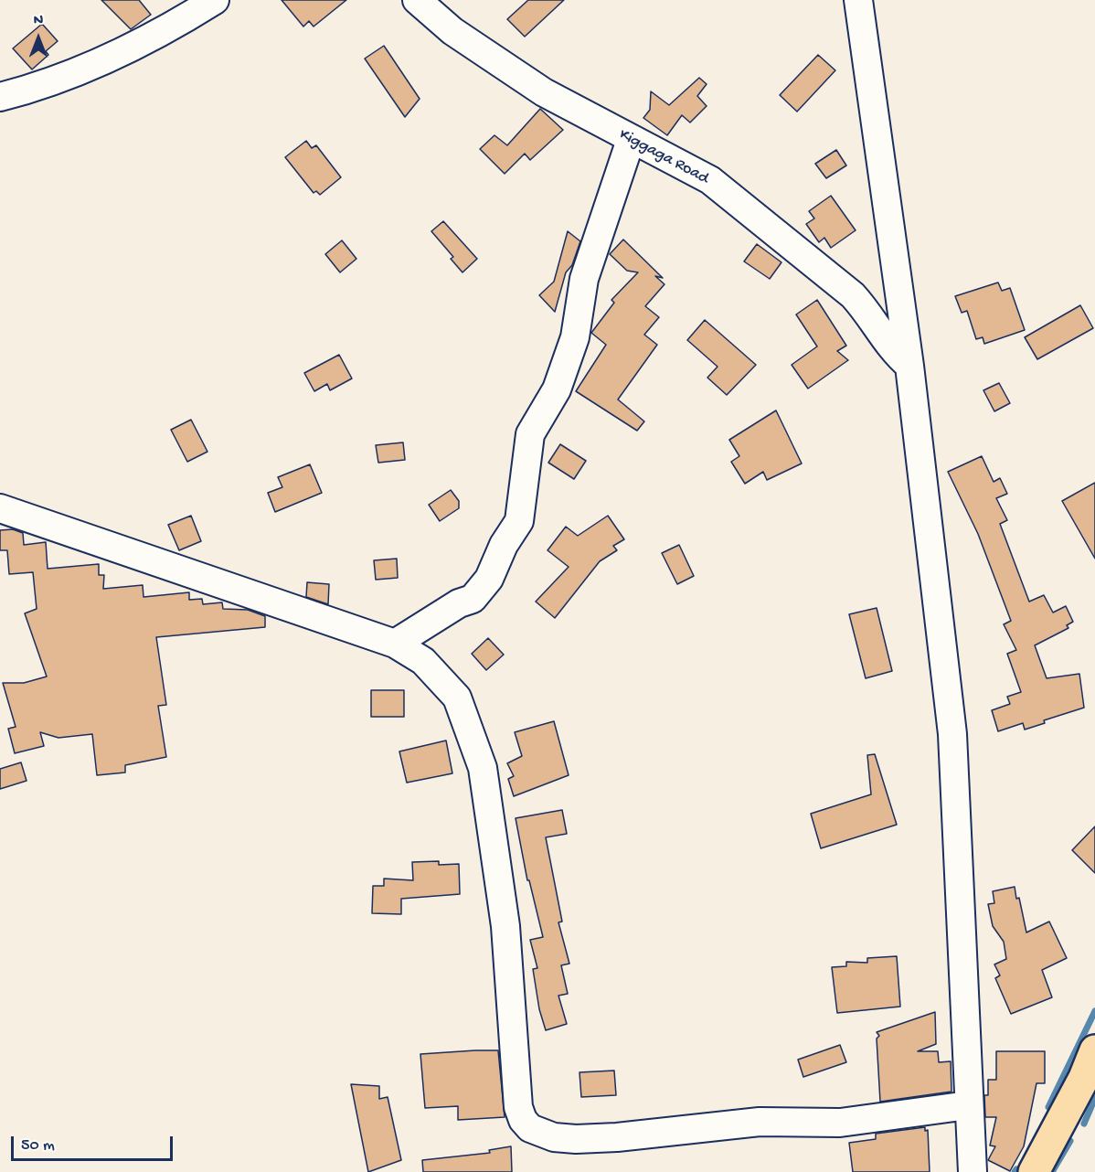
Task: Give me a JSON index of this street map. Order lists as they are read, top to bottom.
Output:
{
  "streets": {
    "street": ["Kiggaga Road"]
  },
  "scale_bar": "50 m",
  "north": "top"
}
